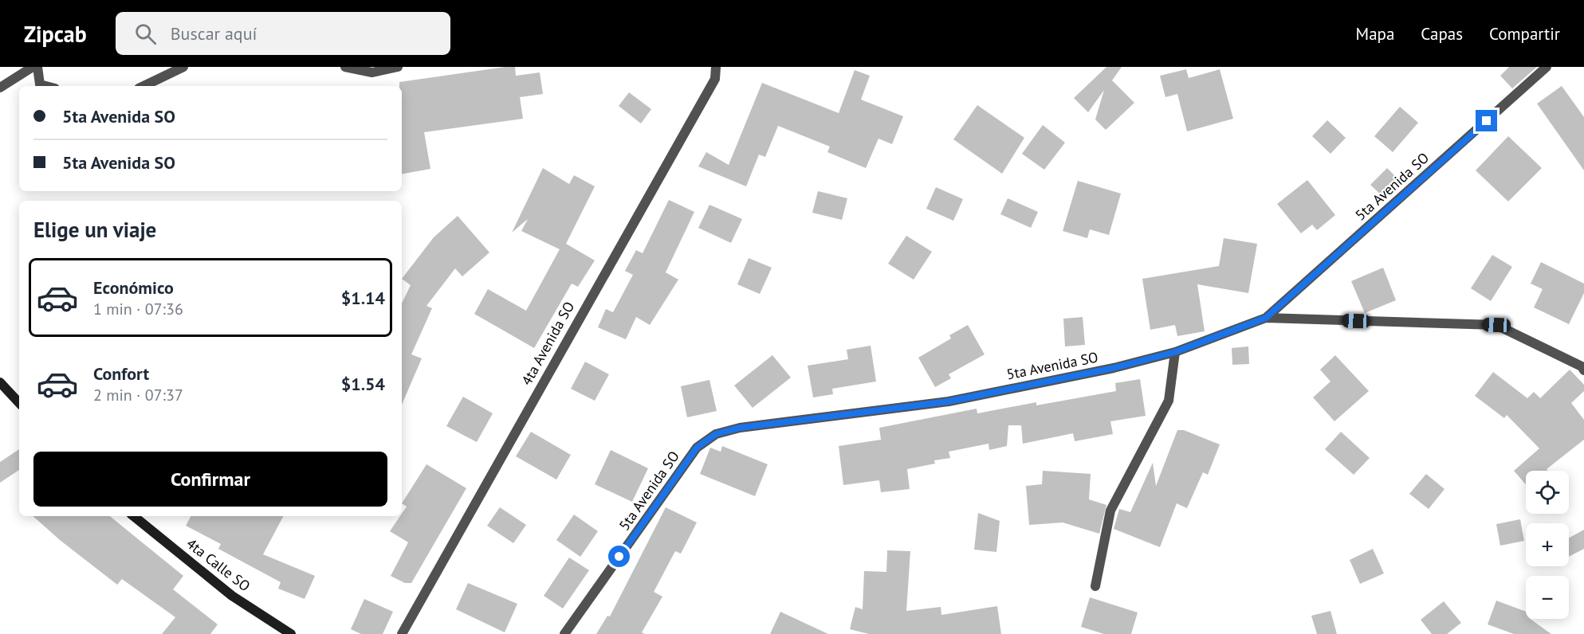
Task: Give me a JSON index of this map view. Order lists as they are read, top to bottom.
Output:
{
  "streets": {
    "street": ["5ta Avenida SO", "4ta Avenida SO", "4ta Calle SO"]
  },
  "page": {
    "header": "Zipcab",
    "search": "Buscar aquí",
    "nav": ["Mapa", "Capas", "Compartir"],
    "banner": ["5ta Avenida SO", "5ta Avenida SO"],
    "heading": "Elige un viaje",
    "list": [
      {
        "name": "Económico",
        "note": "1 min · 07:36",
        "value": "$1.14"
      },
      {
        "name": "Confort",
        "note": "2 min · 07:37",
        "value": "$1.54"
      }
    ],
    "buttons": "Confirmar",
    "map_buttons": ["+", "−"]
  }
}
